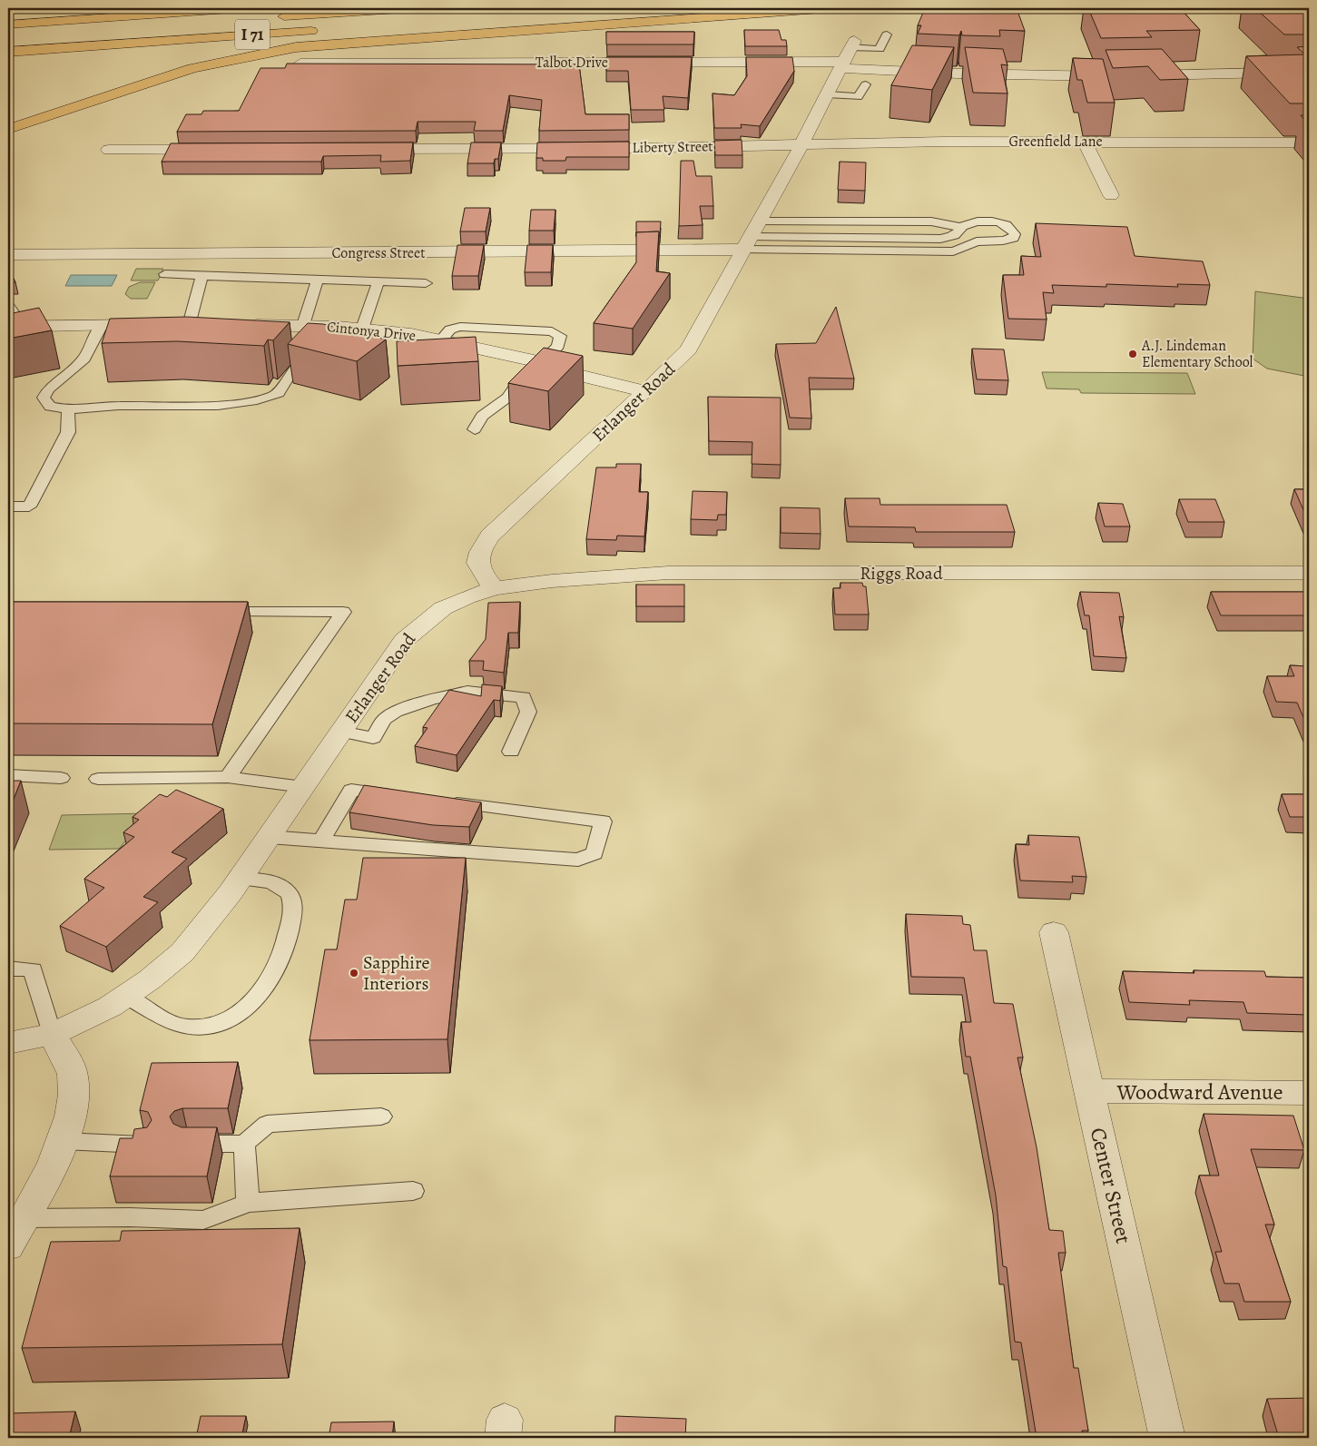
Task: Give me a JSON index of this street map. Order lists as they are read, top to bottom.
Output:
{
  "streets": {
    "highway": ["I 71"],
    "street": [
      "Talbot Drive",
      "Greenfield Lane",
      "Liberty Street",
      "Congress Street",
      "Cintonya Drive",
      "Erlanger Road",
      "Riggs Road",
      "Woodward Avenue",
      "Center Street"
    ]
  },
  "crossings": [
    ["Talbot Drive", "Erlanger Road"],
    ["Greenfield Lane", "Liberty Street"],
    ["Greenfield Lane", "Erlanger Road"],
    ["Liberty Street", "Erlanger Road"],
    ["Congress Street", "Erlanger Road"],
    ["Cintonya Drive", "Erlanger Road"],
    ["Erlanger Road", "Riggs Road"],
    ["Woodward Avenue", "Center Street"]
  ],
  "places": ["A.J. Lindeman Elementary School", "Sapphire Interiors"]
}
